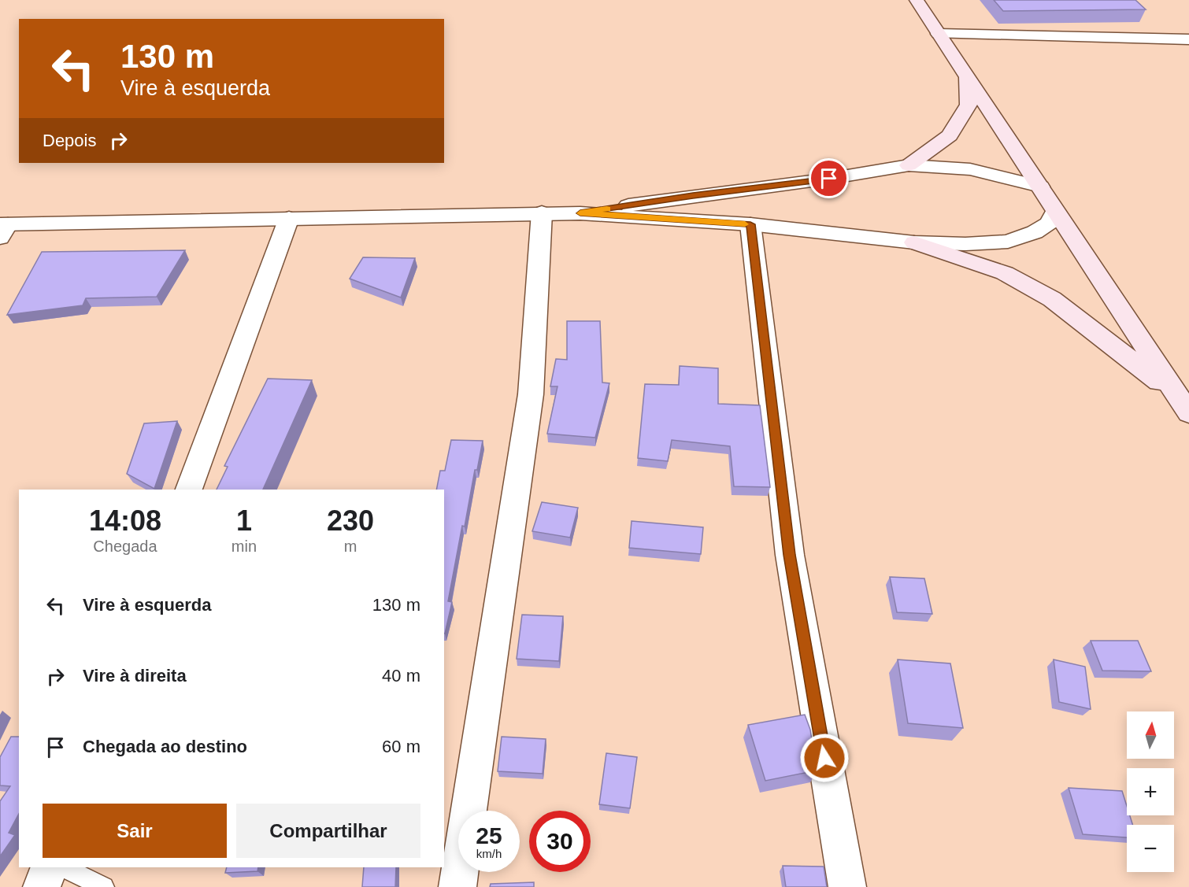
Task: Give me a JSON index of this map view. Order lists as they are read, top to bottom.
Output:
{
  "north": "top",
  "page": {
    "turn": ["130 m", "Vire à esquerda"],
    "then": "Depois",
    "eta": [
      "14:08",
      "Chegada",
      "1",
      "min",
      "230",
      "m"
    ],
    "list": [
      {
        "name": "Vire à esquerda",
        "value": "130 m"
      },
      {
        "name": "Vire à direita",
        "value": "40 m"
      },
      {
        "name": "Chegada ao destino",
        "value": "60 m"
      }
    ],
    "map_buttons": ["+", "−"],
    "buttons": ["Sair", "Compartilhar"],
    "speed": "25 km/h",
    "limit": "30"
  }
}
